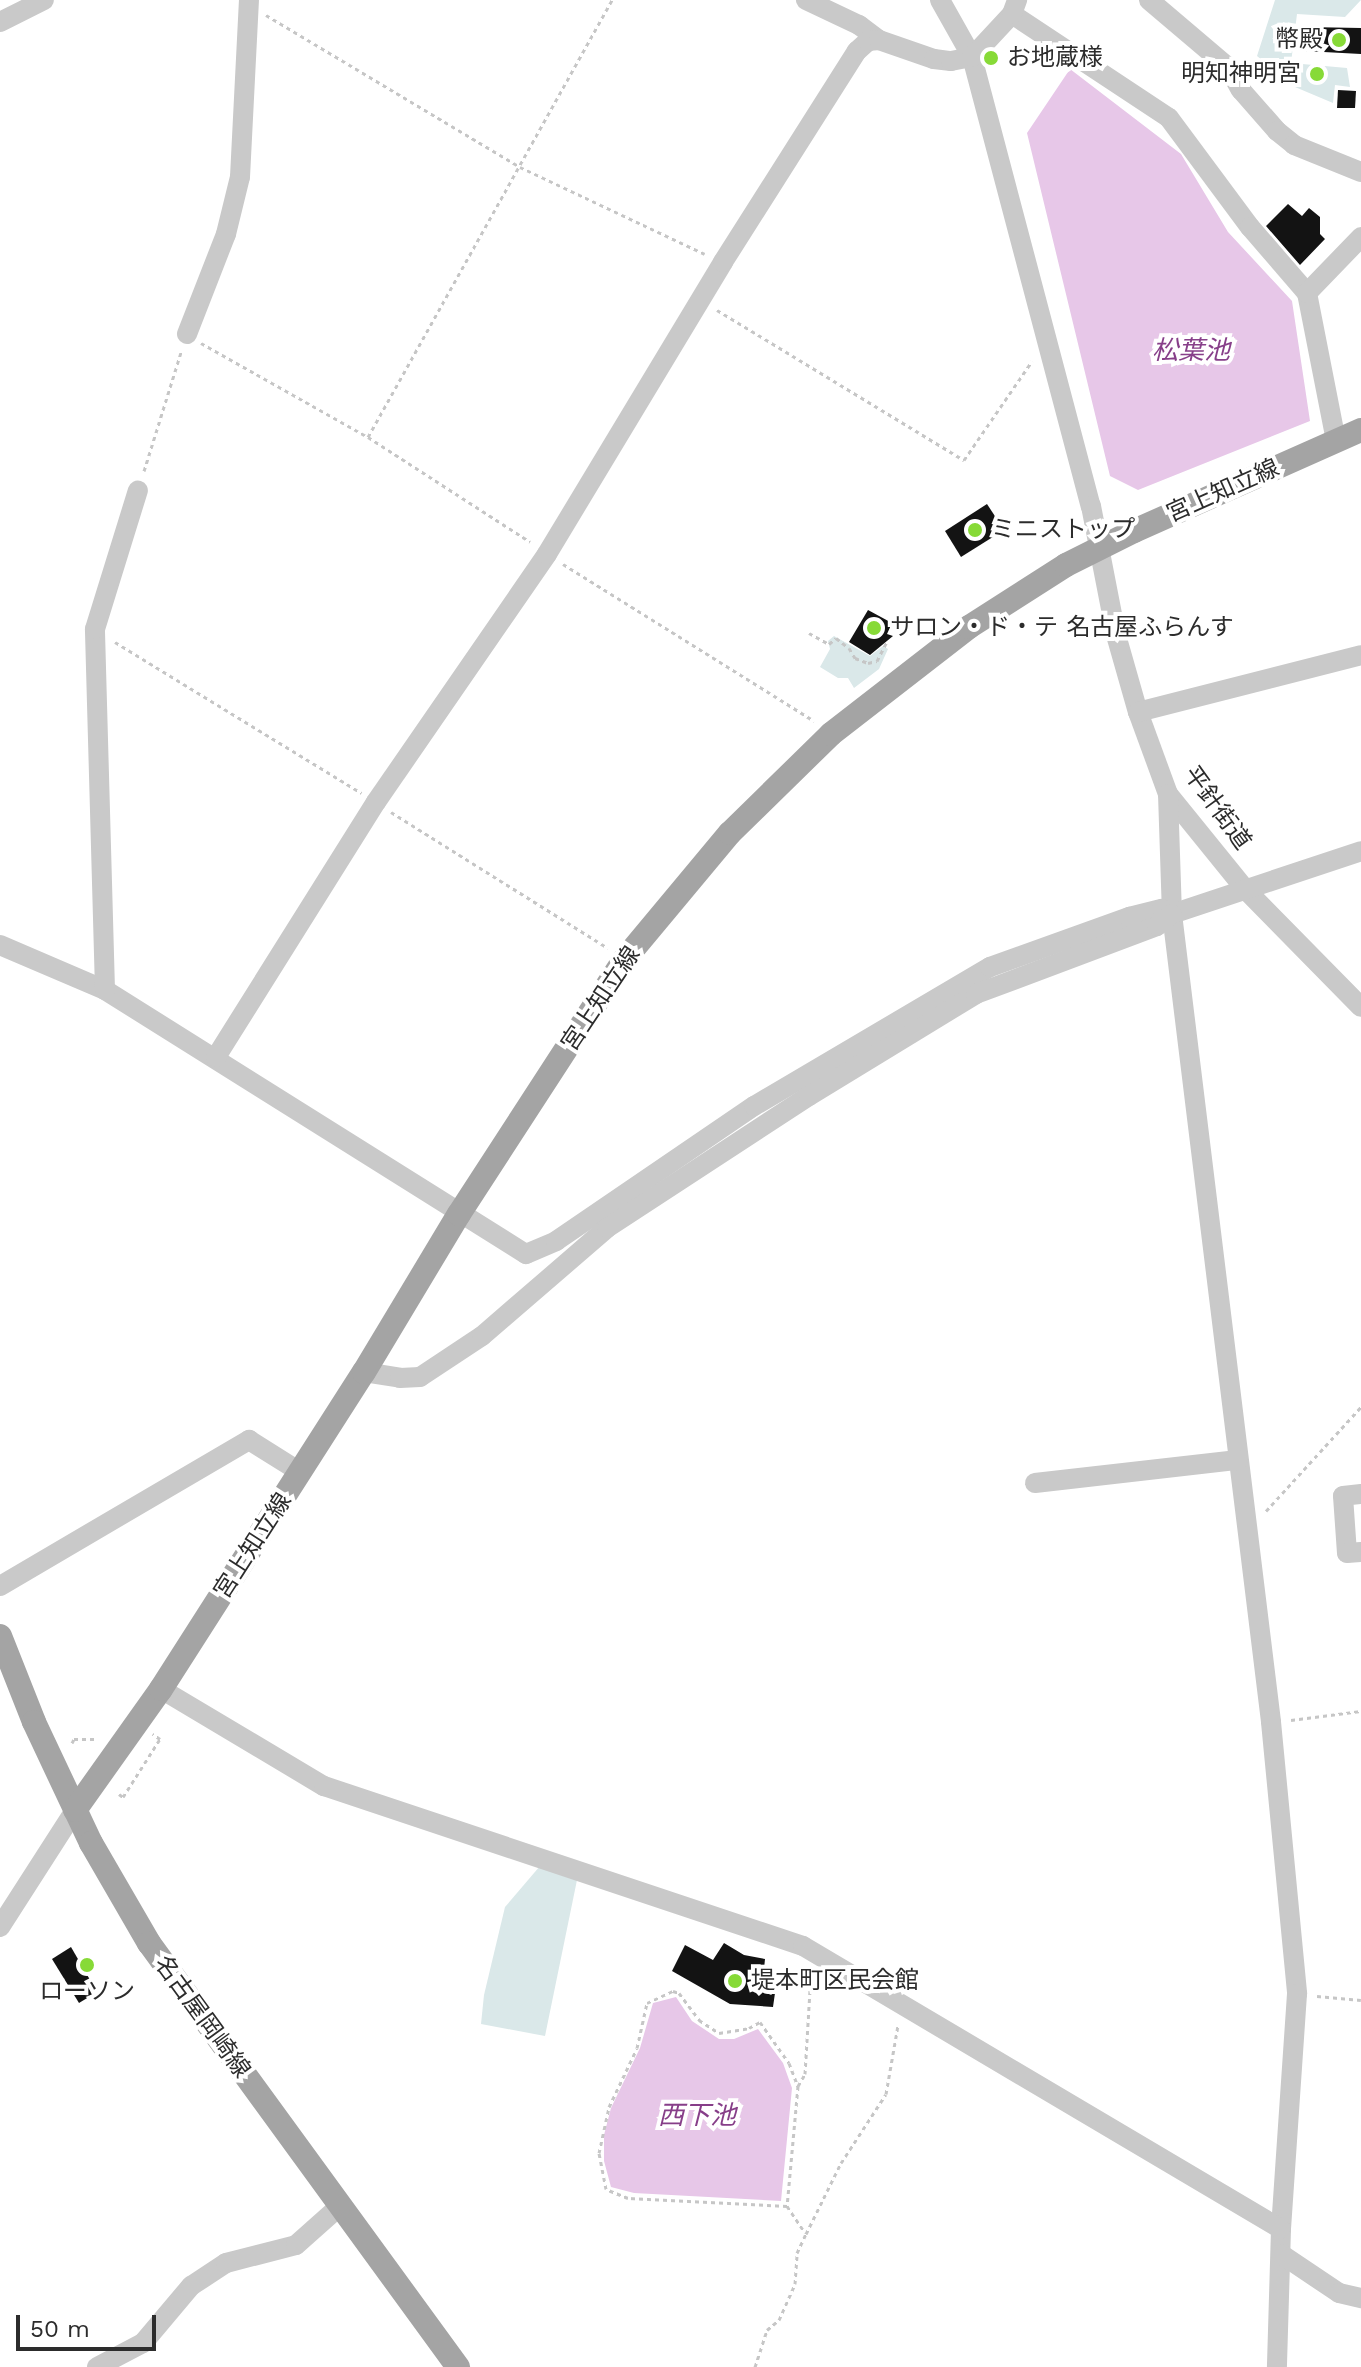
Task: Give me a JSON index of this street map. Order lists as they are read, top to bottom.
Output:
{
  "streets": {
    "main road": ["宮上知立線", "名古屋岡崎線"],
    "street": ["平針街道"]
  },
  "crossings": [
    ["宮上知立線", "平針街道"],
    ["宮上知立線", "名古屋岡崎線"]
  ],
  "water": ["松葉池", "西下池"],
  "places": [
    "幣殿",
    "お地蔵様",
    "明知神明宮",
    "ミニストップ",
    "サロン・ド・テ 名古屋ふらんす",
    "ローソン",
    "堤本町区民会館"
  ],
  "scale_bar": "50 m"
}
